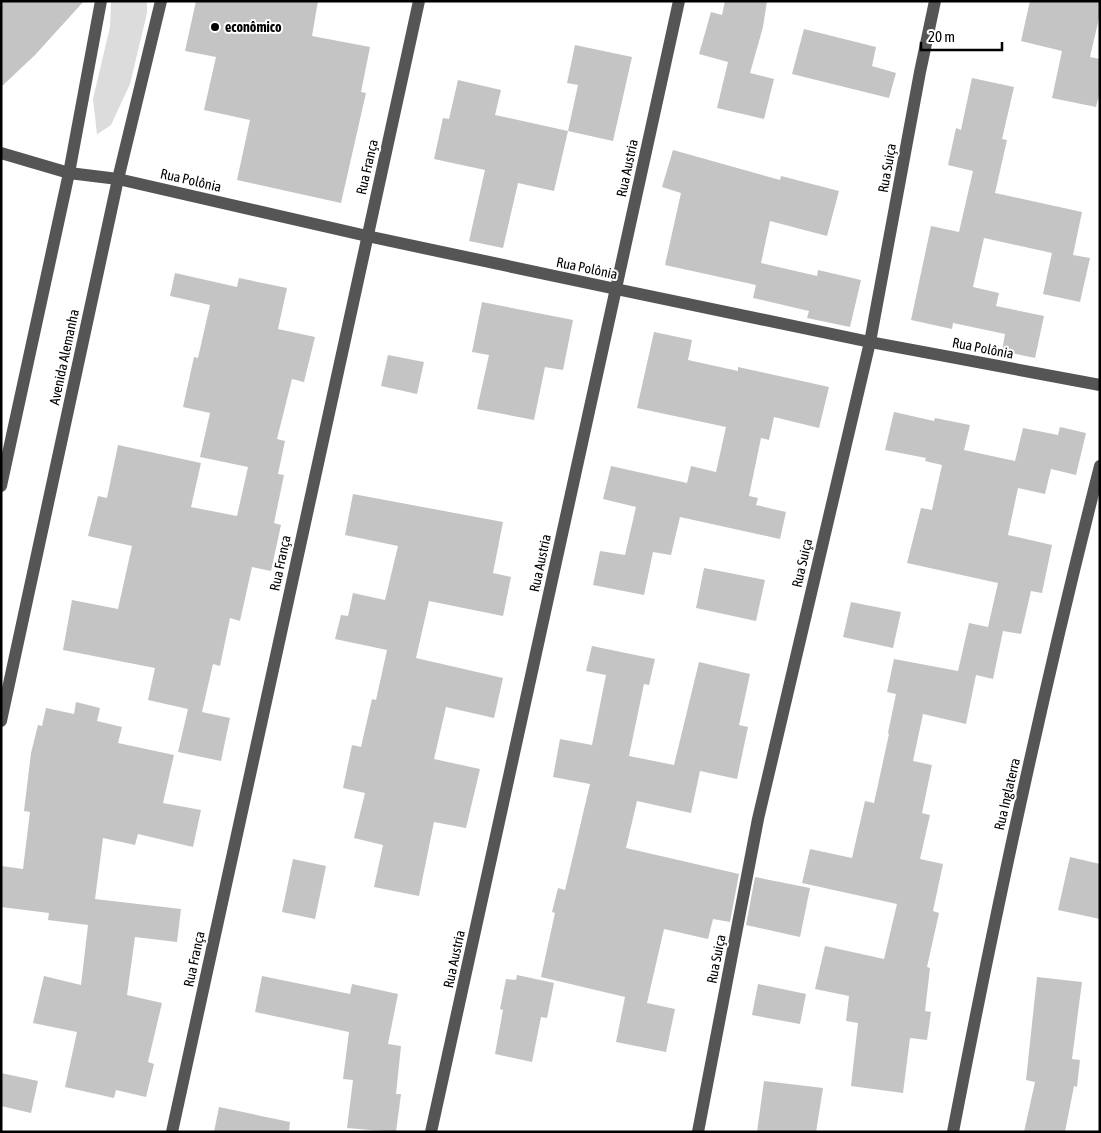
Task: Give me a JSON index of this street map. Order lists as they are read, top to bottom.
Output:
{
  "streets": {
    "street": [
      "Rua França",
      "Rua Austria",
      "Rua Suiça",
      "Rua Polônia",
      "Avenida Alemanha",
      "Rua Inglaterra"
    ]
  },
  "crossings": [
    ["Rua França", "Rua Polônia"],
    ["Rua Austria", "Rua Polônia"],
    ["Rua Suiça", "Rua Polônia"],
    ["Rua Polônia", "Avenida Alemanha"]
  ],
  "places": ["econômico"],
  "scale_bar": "20 m"
}
